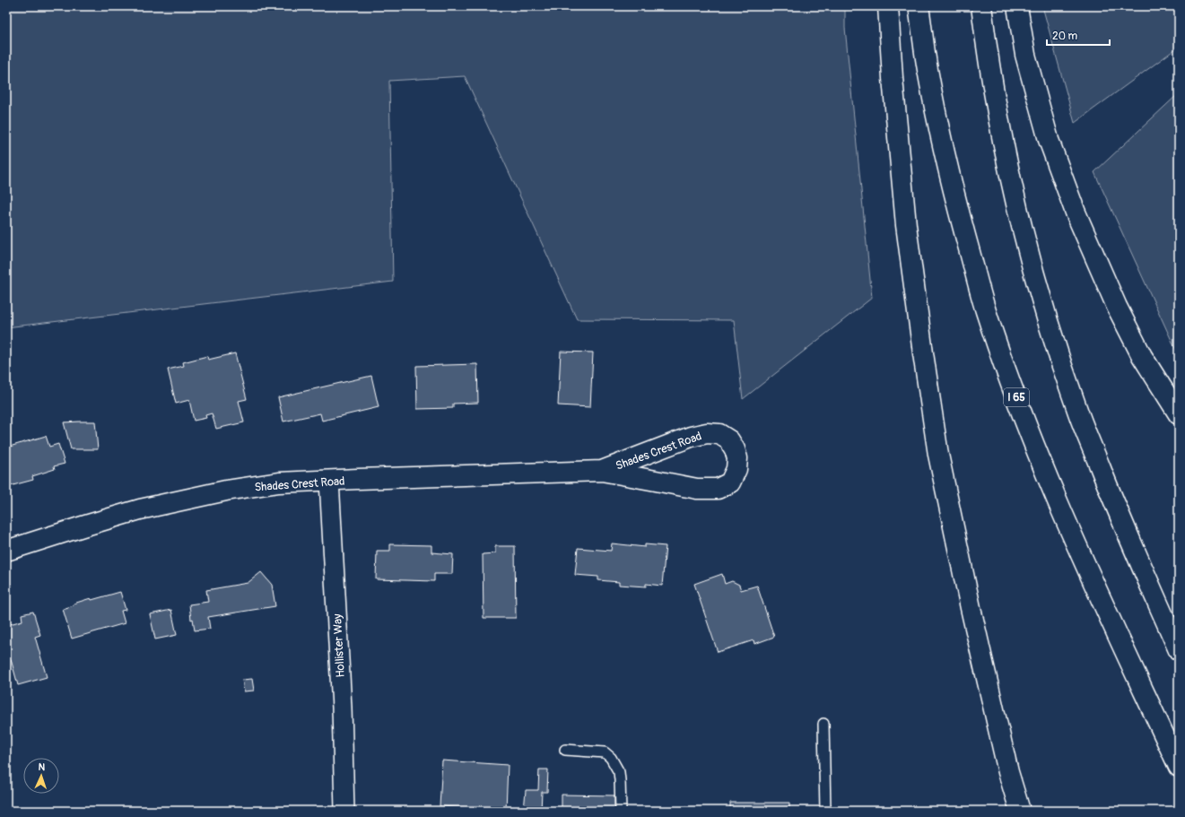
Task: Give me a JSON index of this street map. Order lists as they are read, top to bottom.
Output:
{
  "streets": {
    "main road": ["I 65", "Shades Crest Road"],
    "street": ["Hollister Way"]
  },
  "crossings": [
    ["Shades Crest Road", "Hollister Way"]
  ],
  "scale_bar": "20 m",
  "north": "top"
}
